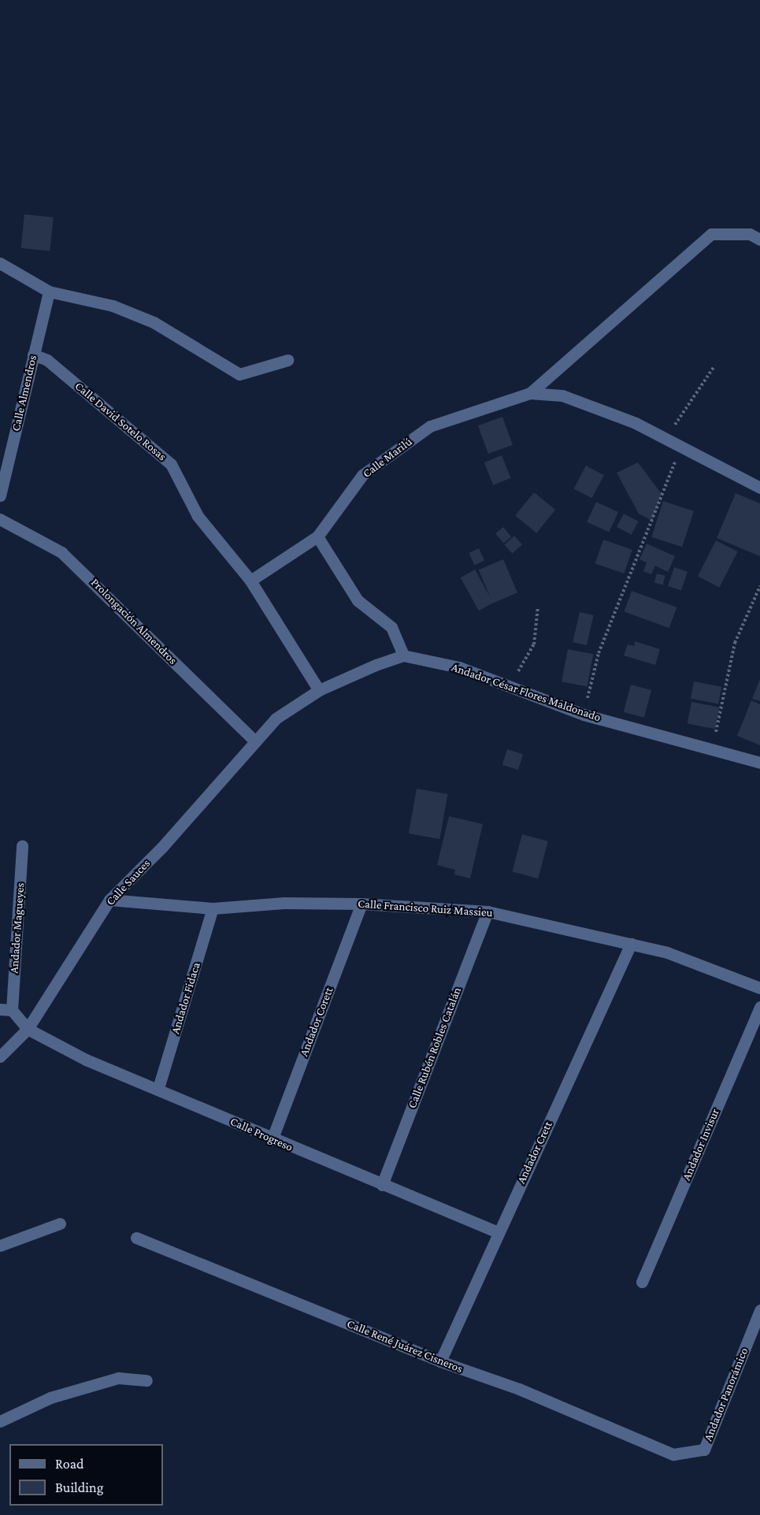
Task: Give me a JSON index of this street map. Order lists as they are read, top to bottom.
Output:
{
  "streets": {
    "street": [
      "Calle Almendros",
      "Calle David Sotelo Rosas",
      "Calle Marilú",
      "Prolongación Almendros",
      "Andador César Flores Maldonado",
      "Calle Sauces",
      "Calle Francisco Ruiz Massieu",
      "Andador Magueyes",
      "Andador Fidaca",
      "Andador Corett",
      "Calle Rubén Robles Catalán",
      "Calle Progreso",
      "Andador Invisur",
      "Andador Crett",
      "Calle René Juárez Cisneros",
      "Andador Panorámico"
    ]
  },
  "crossings": [
    ["Calle Almendros", "Calle David Sotelo Rosas"],
    ["Calle David Sotelo Rosas", "Calle Marilú"],
    ["Prolongación Almendros", "Calle Sauces"],
    ["Calle Sauces", "Calle Francisco Ruiz Massieu"],
    ["Calle Sauces", "Andador Magueyes"],
    ["Calle Sauces", "Calle Progreso"],
    ["Calle Francisco Ruiz Massieu", "Andador Fidaca"],
    ["Calle Francisco Ruiz Massieu", "Andador Corett"],
    ["Calle Francisco Ruiz Massieu", "Calle Rubén Robles Catalán"],
    ["Calle Francisco Ruiz Massieu", "Andador Crett"],
    ["Andador Magueyes", "Calle Progreso"],
    ["Andador Fidaca", "Calle Progreso"],
    ["Andador Corett", "Calle Progreso"],
    ["Calle Rubén Robles Catalán", "Calle Progreso"],
    ["Calle Progreso", "Andador Crett"],
    ["Andador Crett", "Calle René Juárez Cisneros"],
    ["Calle René Juárez Cisneros", "Andador Panorámico"]
  ],
  "legend": ["Road", "Building"]
}
